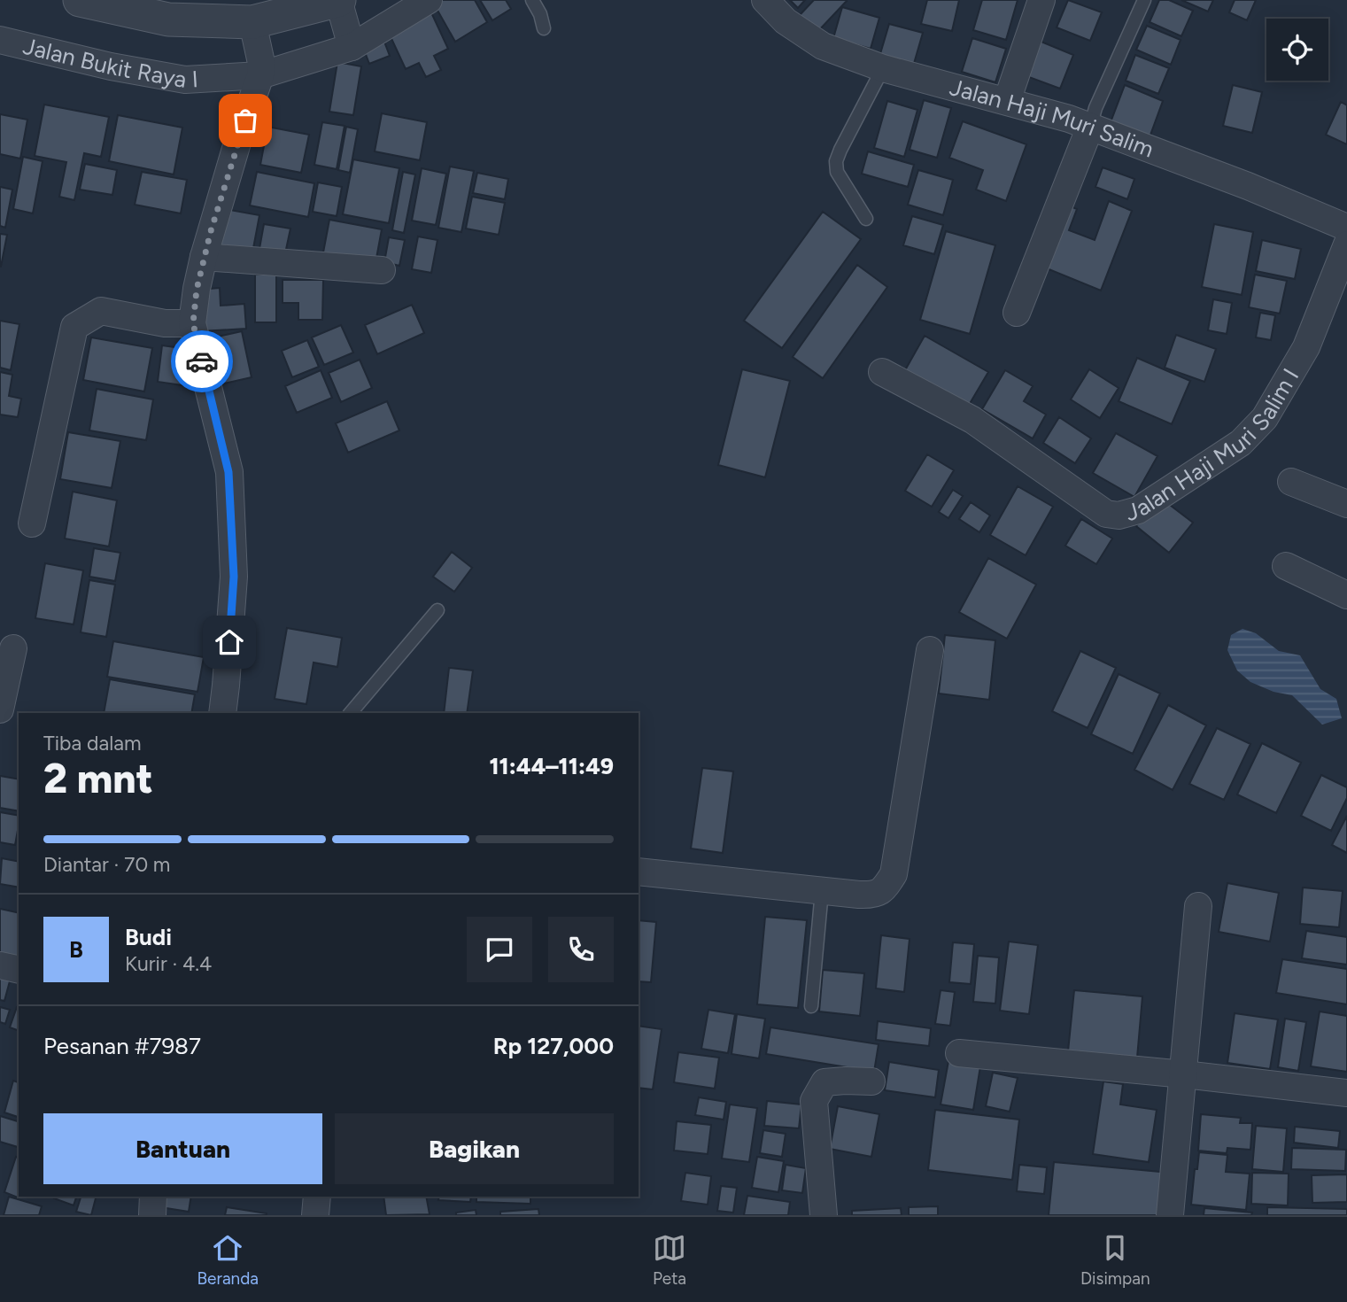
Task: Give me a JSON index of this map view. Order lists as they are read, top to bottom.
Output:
{
  "streets": {
    "street": ["Jalan Bukit Raya I", "Jalan Haji Muri Salim", "Jalan Haji Muri Salim I"]
  },
  "page": {
    "heading": ["2 mnt", "Tiba dalam", "11:44–11:49"],
    "panel": [
      "Budi",
      "Kurir · 4.4",
      "Pesanan #7987",
      "Rp 127,000"
    ],
    "bar": "Diantar · 70 m",
    "round": "B",
    "buttons": ["Bantuan", "Bagikan"],
    "tabs": ["Beranda", "Peta", "Disimpan"]
  }
}
